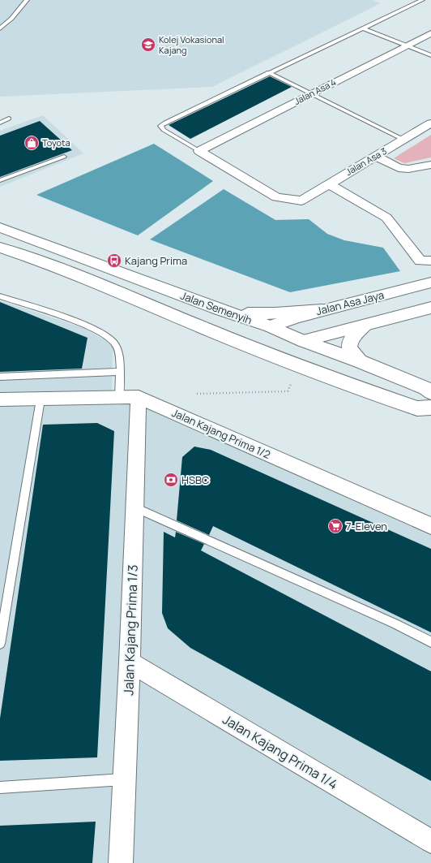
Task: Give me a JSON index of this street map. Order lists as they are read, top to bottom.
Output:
{
  "streets": {
    "main road": ["Jalan Asa Jaya", "Jalan Semenyih"],
    "street": [
      "Jalan Asa 4",
      "Jalan Asa 3",
      "Jalan Kajang Prima 1/2",
      "Jalan Kajang Prima 1/3",
      "Jalan Kajang Prima 1/4"
    ]
  },
  "crossings": [
    ["Jalan Asa 4", "Jalan Asa 3"],
    ["Jalan Asa Jaya", "Jalan Semenyih"],
    ["Jalan Kajang Prima 1/2", "Jalan Kajang Prima 1/3"],
    ["Jalan Kajang Prima 1/3", "Jalan Kajang Prima 1/4"]
  ],
  "places": {
    "school or university": ["Kolej Vokasional Kajang"],
    "shop": ["Toyota"],
    "bus stop": ["Kajang Prima"],
    "bank": ["HSBC"],
    "supermarket": ["7-Eleven"]
  }
}
